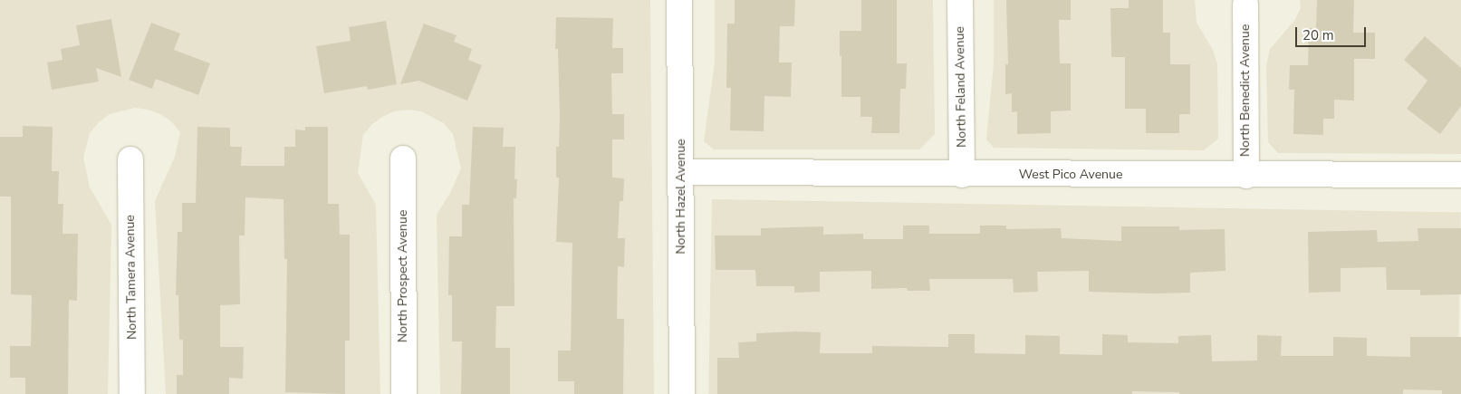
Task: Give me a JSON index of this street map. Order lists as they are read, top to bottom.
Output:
{
  "streets": {
    "street": [
      "North Feland Avenue",
      "North Benedict Avenue",
      "West Pico Avenue",
      "North Hazel Avenue",
      "North Prospect Avenue",
      "North Tamera Avenue"
    ]
  },
  "crossings": [
    ["North Feland Avenue", "West Pico Avenue"],
    ["North Benedict Avenue", "West Pico Avenue"],
    ["West Pico Avenue", "North Hazel Avenue"]
  ],
  "scale_bar": "20 m"
}
